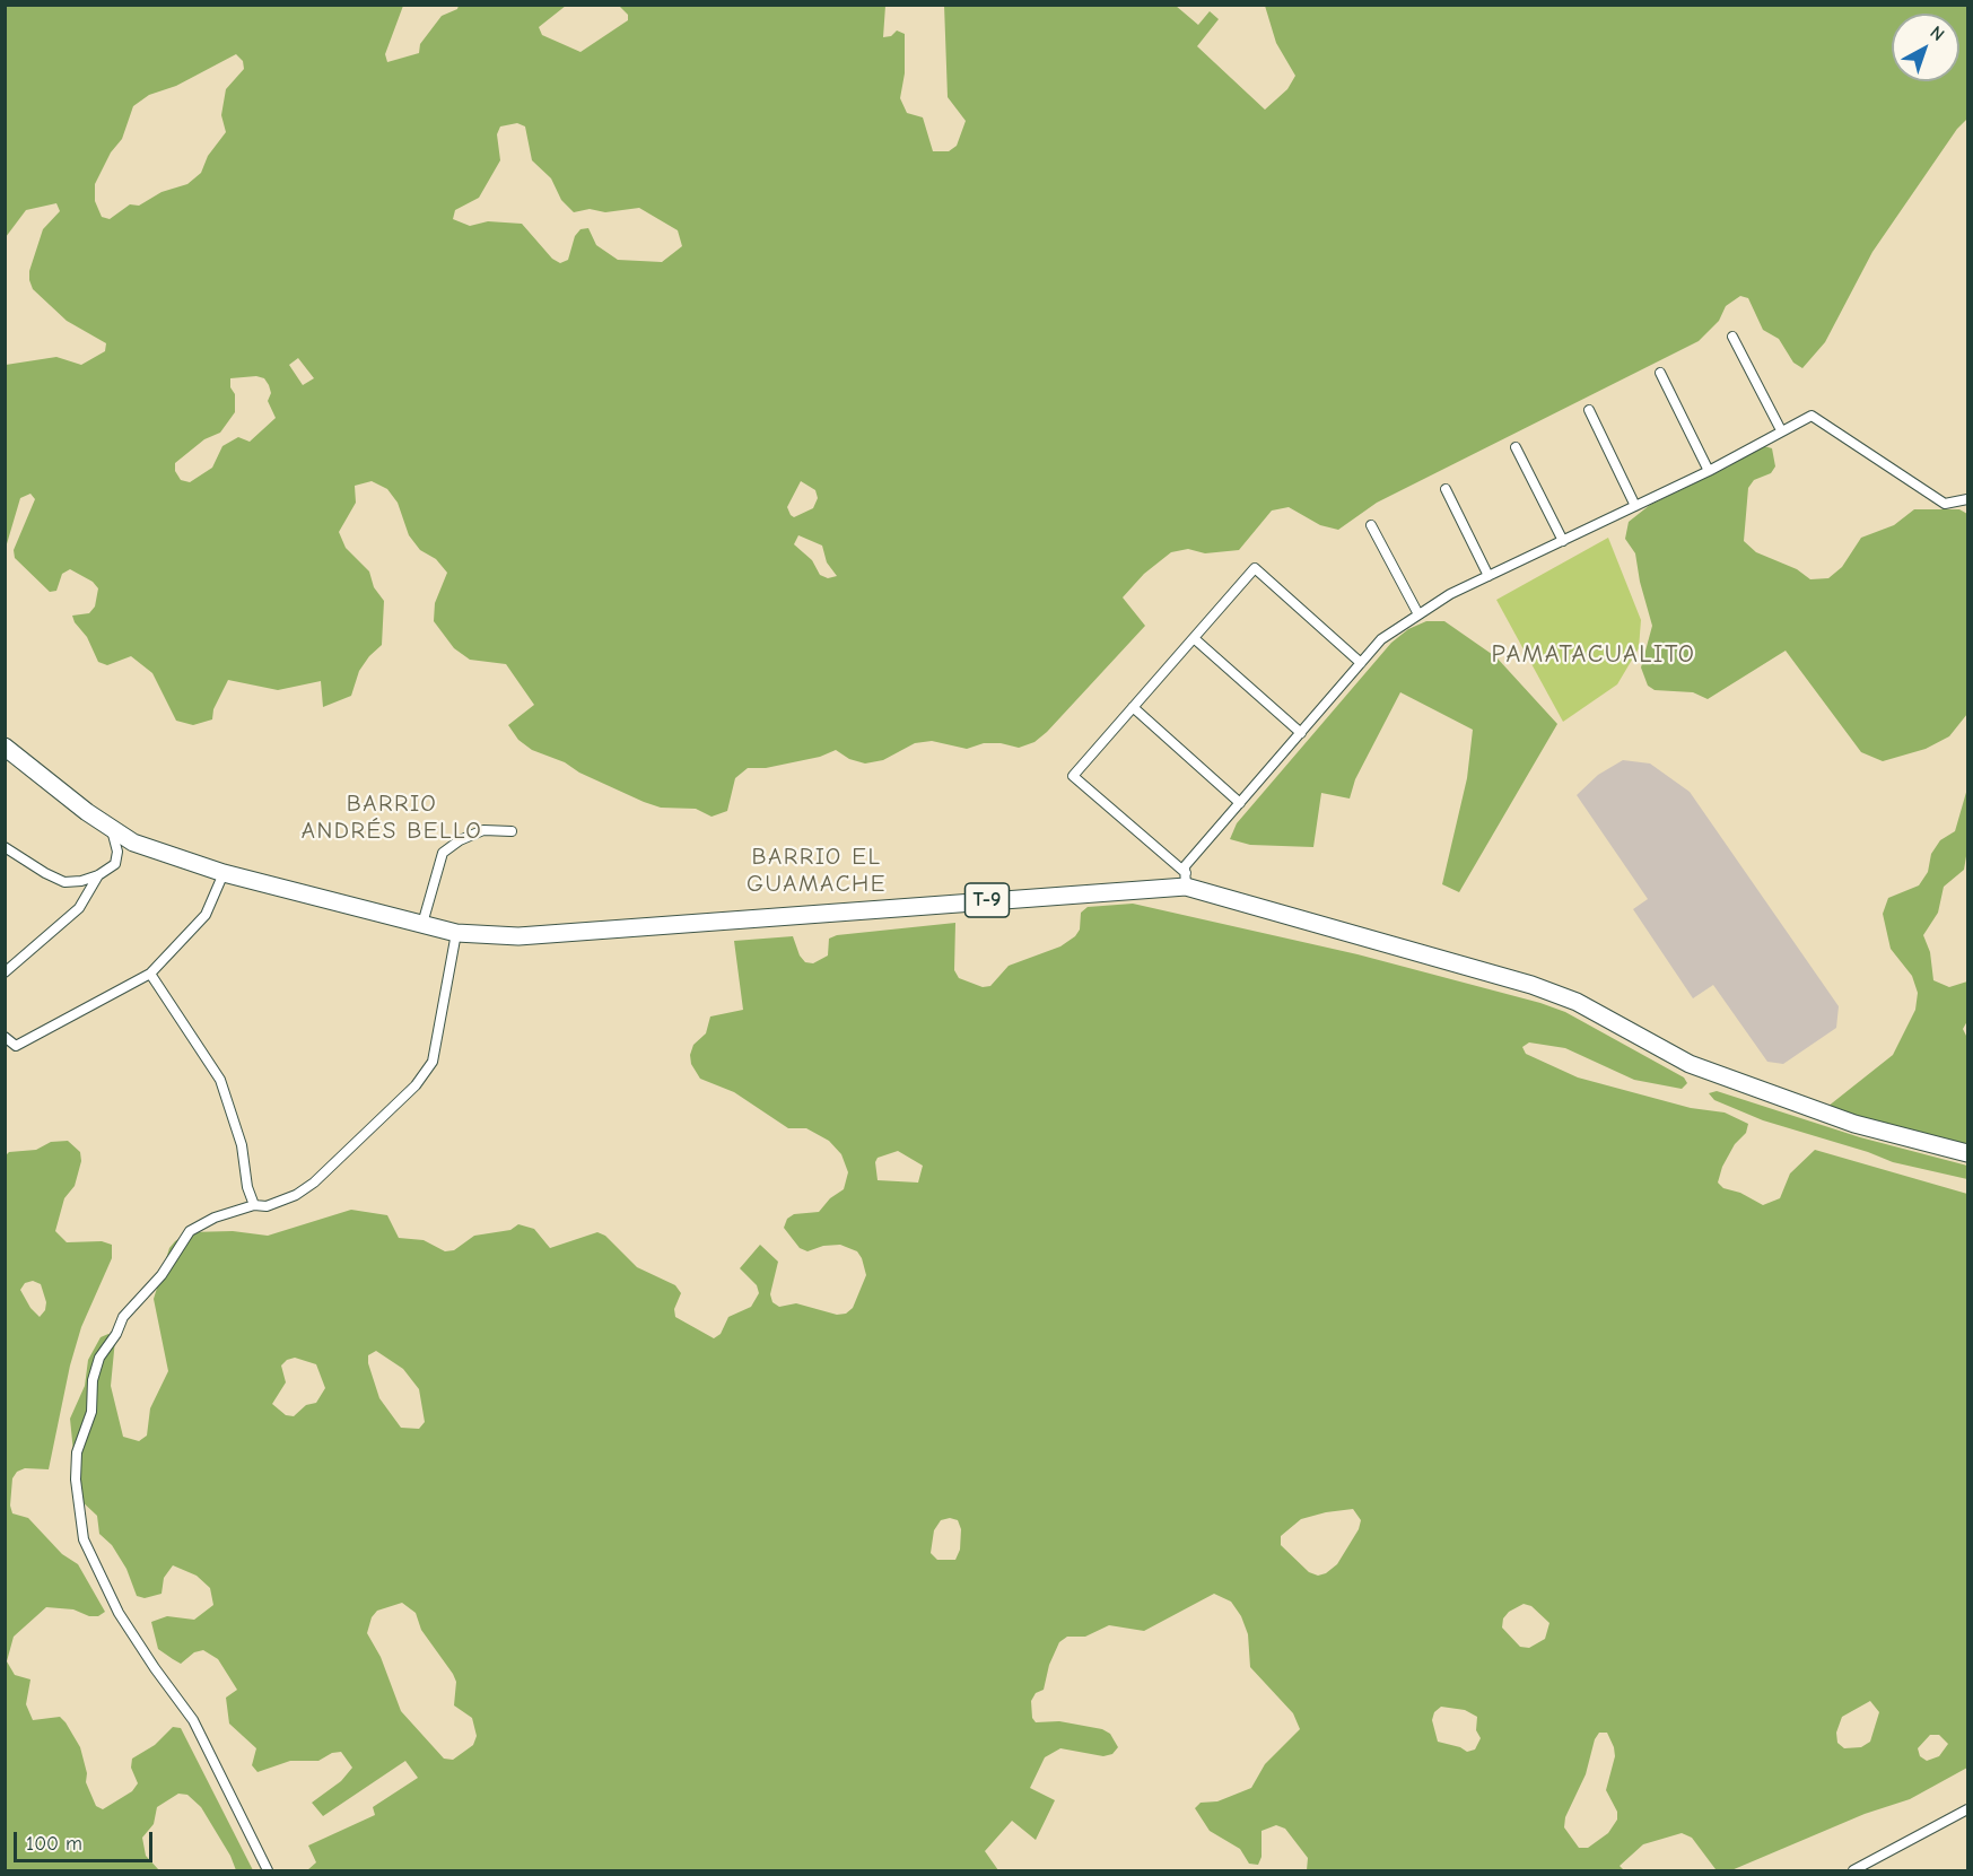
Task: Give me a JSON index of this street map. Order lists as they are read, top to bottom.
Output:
{
  "streets": {
    "highway": ["T-9"]
  },
  "districts": ["PAMATACUALITO", "BARRIO ANDRÉS BELLO", "BARRIO EL GUAMACHE"],
  "scale_bar": "100 m",
  "north": "top right"
}
